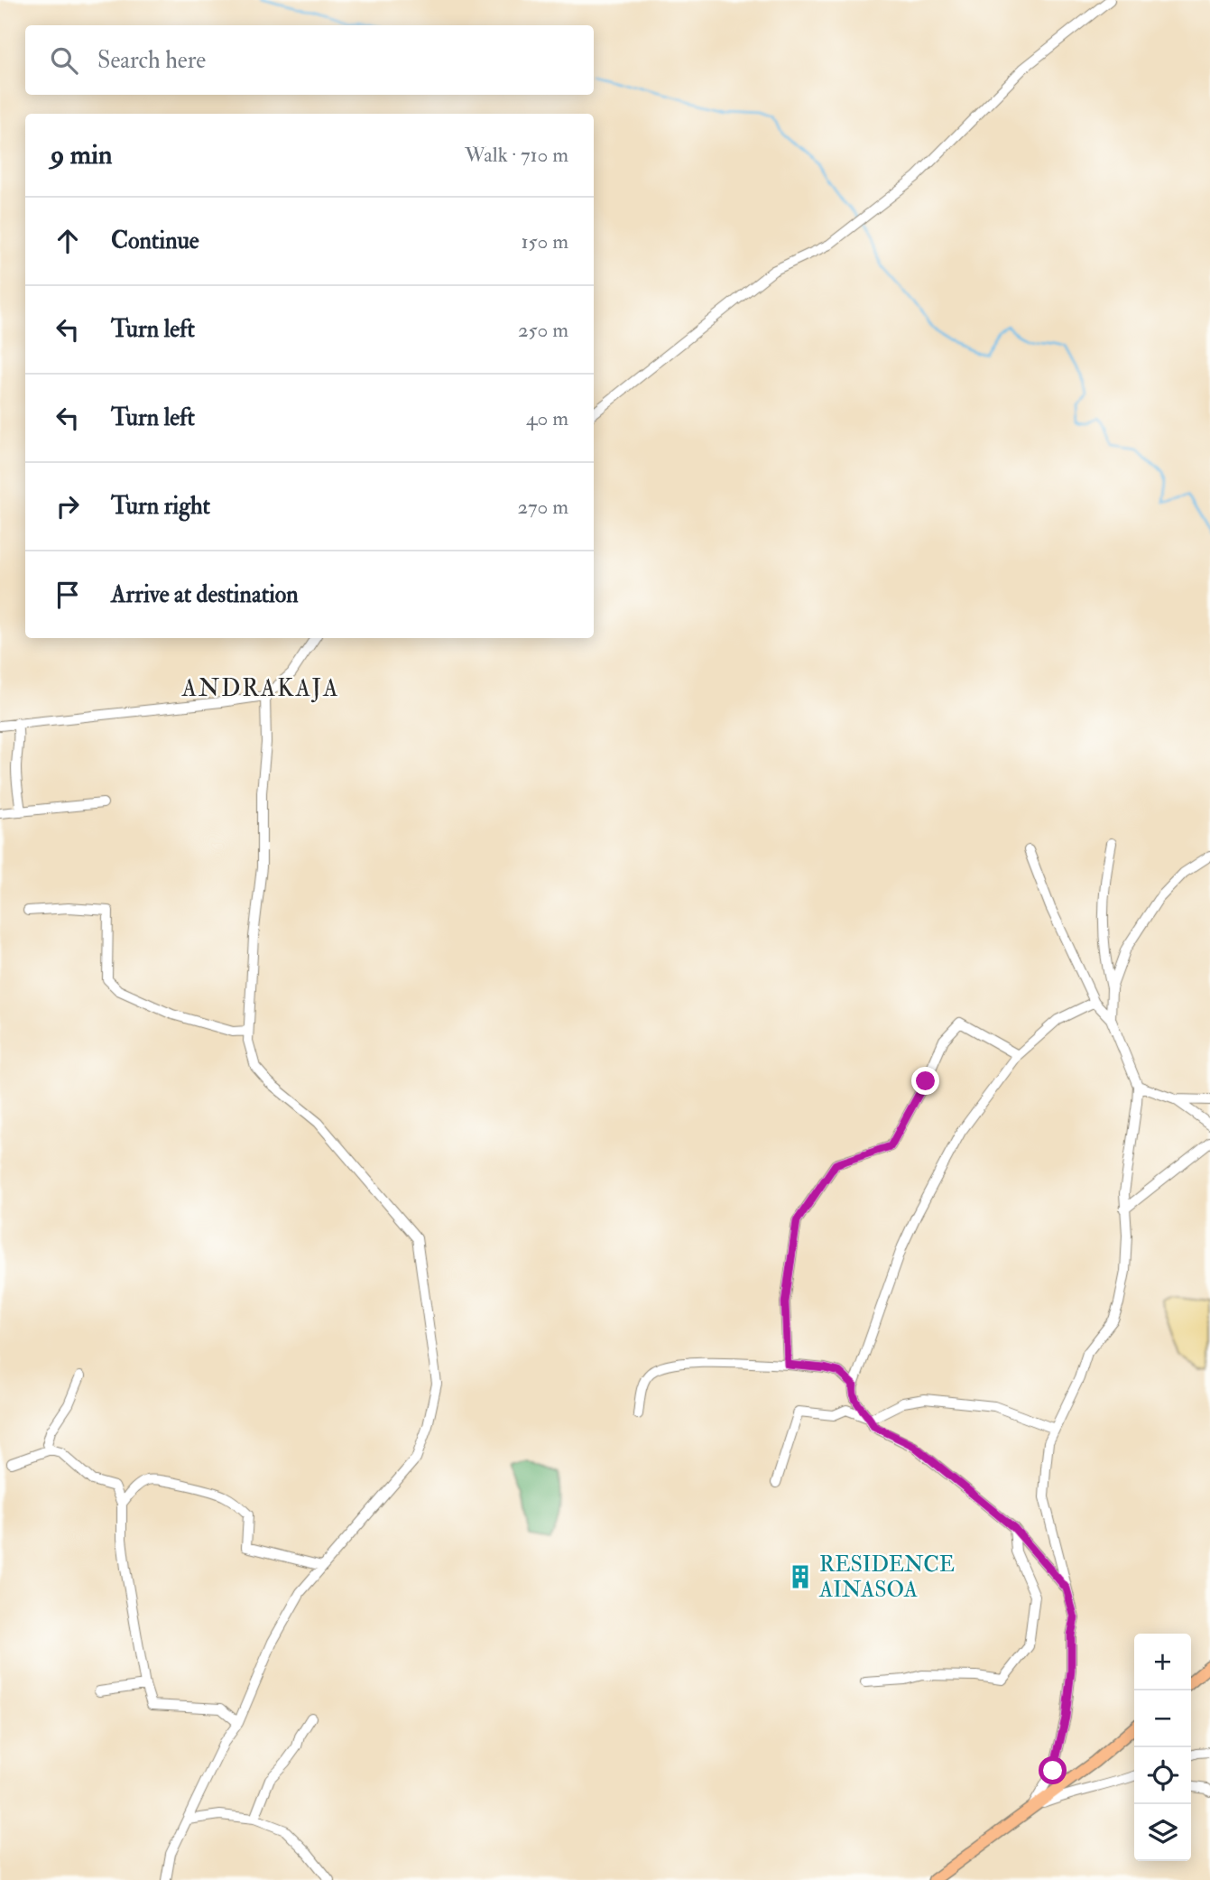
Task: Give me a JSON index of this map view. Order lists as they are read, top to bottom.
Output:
{
  "districts": ["ANDRAKAJA"],
  "places": {
    "building": ["RESIDENCE AINASOA"]
  },
  "page": {
    "search": "Search here",
    "heading": ["9 min", "Walk · 710 m"],
    "list": [
      ["Continue", "150 m"],
      ["Turn left", "250 m"],
      ["Turn left", "40 m"],
      ["Turn right", "270 m"],
      "Arrive at destination"
    ],
    "map_buttons": ["+", "−"]
  }
}
